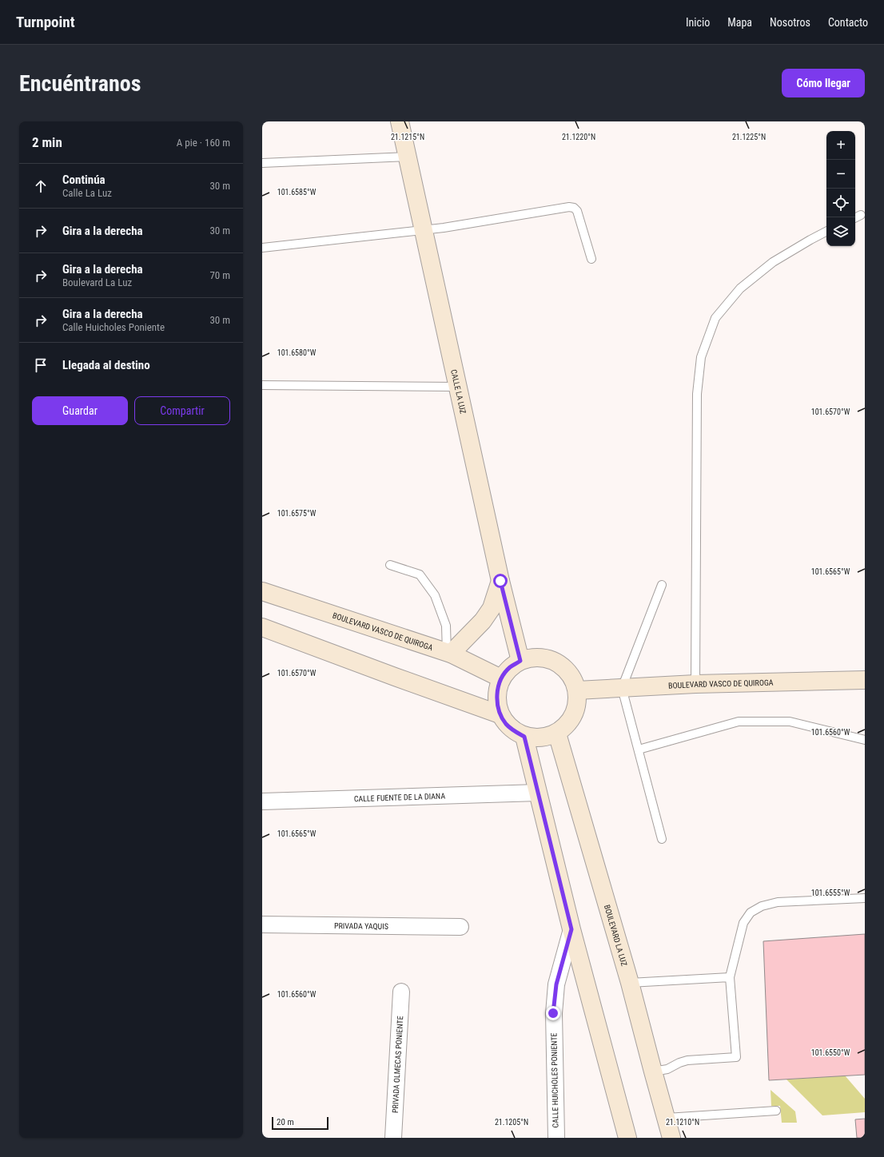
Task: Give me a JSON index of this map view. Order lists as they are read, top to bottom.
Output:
{
  "streets": {
    "street": [
      "CALLE LA LUZ",
      "BOULEVARD VASCO DE QUIROGA",
      "CALLE FUENTE DE LA DIANA",
      "PRIVADA YAQUIS",
      "BOULEVARD LA LUZ",
      "PRIVADA OLMECAS PONIENTE",
      "CALLE HUICHOLES PONIENTE"
    ]
  },
  "crossings": [
    ["CALLE LA LUZ", "BOULEVARD VASCO DE QUIROGA"],
    ["CALLE LA LUZ", "BOULEVARD LA LUZ"],
    ["BOULEVARD VASCO DE QUIROGA", "BOULEVARD LA LUZ"]
  ],
  "scale_bar": "20 m",
  "page": {
    "header": "Turnpoint",
    "nav": [
      "Inicio",
      "Mapa",
      "Nosotros",
      "Contacto"
    ],
    "buttons": [
      "Cómo llegar",
      ["Guardar", "Compartir"]
    ],
    "title": "Encuéntranos",
    "heading": ["2 min", "A pie · 160 m"],
    "map_buttons": ["+", "−"],
    "list": [
      ["Continúa", "Calle La Luz", "30 m"],
      ["Gira a la derecha", "30 m"],
      ["Gira a la derecha", "Boulevard La Luz", "70 m"],
      ["Gira a la derecha", "Calle Huicholes Poniente", "30 m"],
      "Llegada al destino"
    ],
    "scale": "20 m"
  },
  "coordinates": [
    "21.1215°N",
    "21.1220°N",
    "21.1225°N",
    "101.6585°W",
    "101.6580°W",
    "101.6570°W",
    "101.6575°W",
    "101.6565°W",
    "101.6560°W",
    "101.6555°W",
    "101.6550°W",
    "21.1205°N",
    "21.1210°N"
  ]
}
